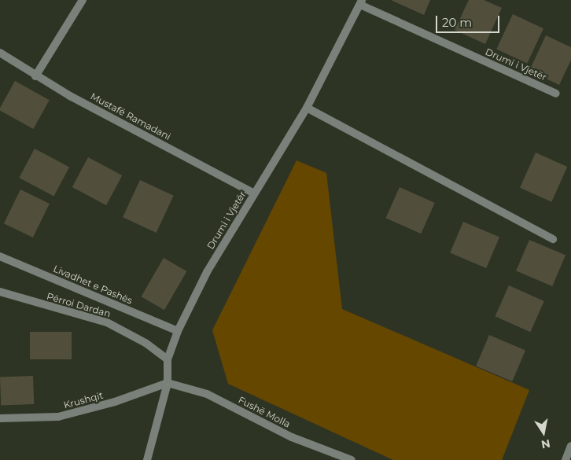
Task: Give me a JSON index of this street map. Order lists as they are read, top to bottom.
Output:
{
  "streets": {
    "street": [
      "Drumi i Vjetër",
      "Mustafë Ramadani",
      "Livadhet e Pashës",
      "Përroi Dardan",
      "Krushqit",
      "Fushë Molla"
    ]
  },
  "crossings": [
    ["Drumi i Vjetër", "Mustafë Ramadani"],
    ["Drumi i Vjetër", "Livadhet e Pashës"],
    ["Drumi i Vjetër", "Përroi Dardan"],
    ["Drumi i Vjetër", "Krushqit"],
    ["Drumi i Vjetër", "Fushë Molla"],
    ["Krushqit", "Fushë Molla"]
  ],
  "scale_bar": "20 m",
  "north": "bottom"
}
